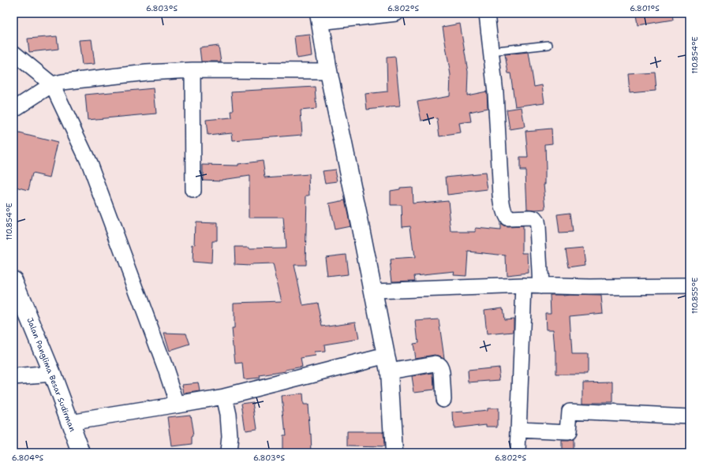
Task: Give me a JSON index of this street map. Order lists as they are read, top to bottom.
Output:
{
  "streets": {
    "street": ["Jalan Panglima Besar Sudirman"]
  },
  "coordinates": [
    "6.803°S",
    "6.802°S",
    "6.801°S",
    "110.854°E",
    "110.855°E",
    "6.804°S"
  ]
}
